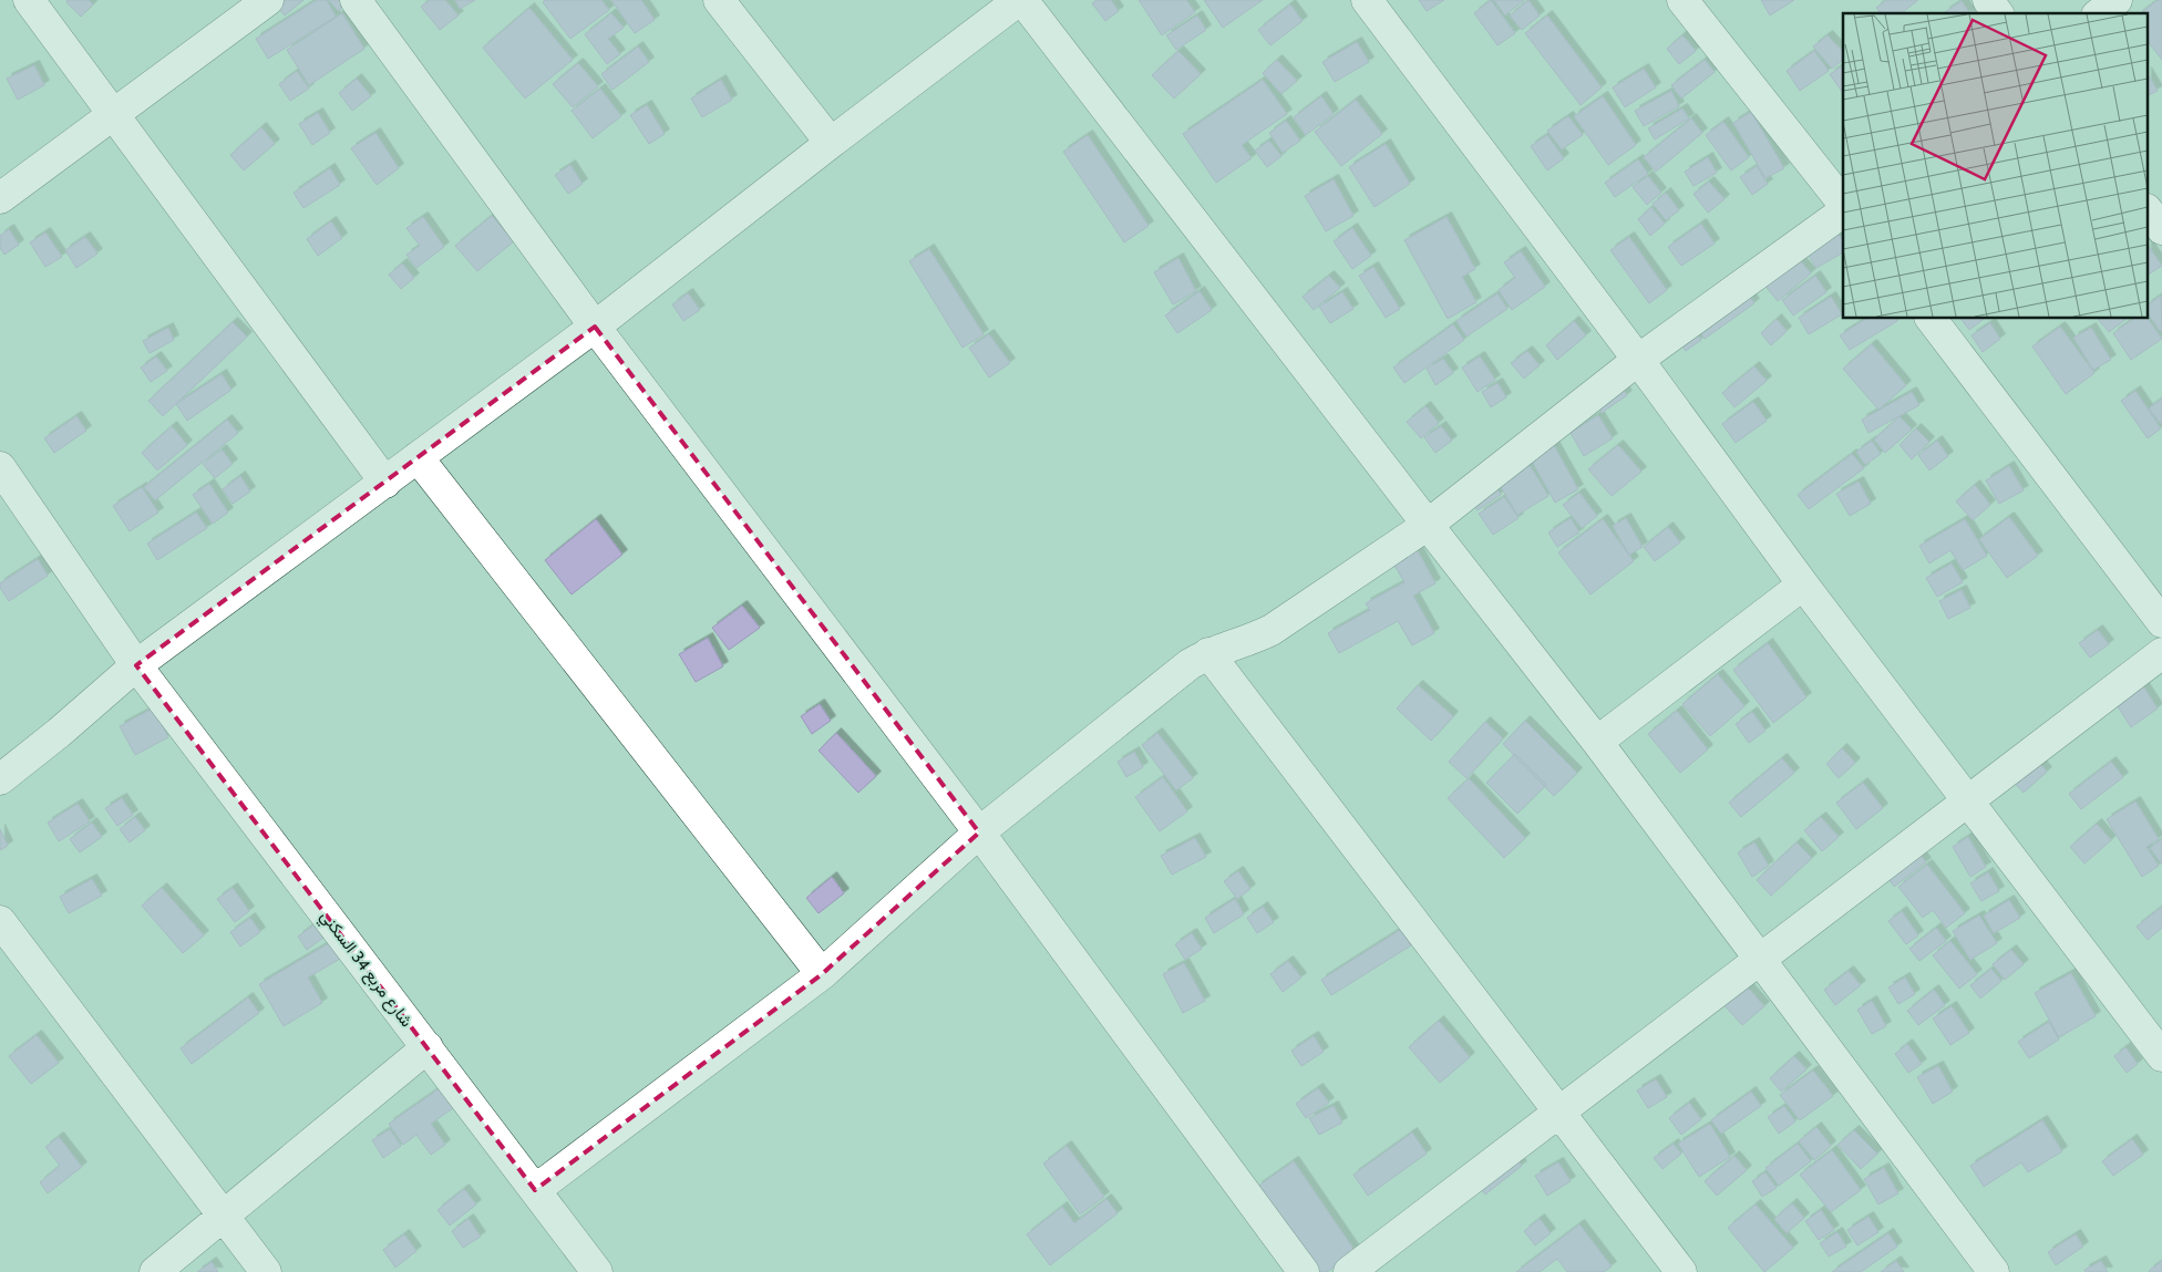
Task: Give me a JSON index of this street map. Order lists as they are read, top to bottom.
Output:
{
  "streets": {
    "street": ["شارع مربع 34 السكني"]
  }
}
